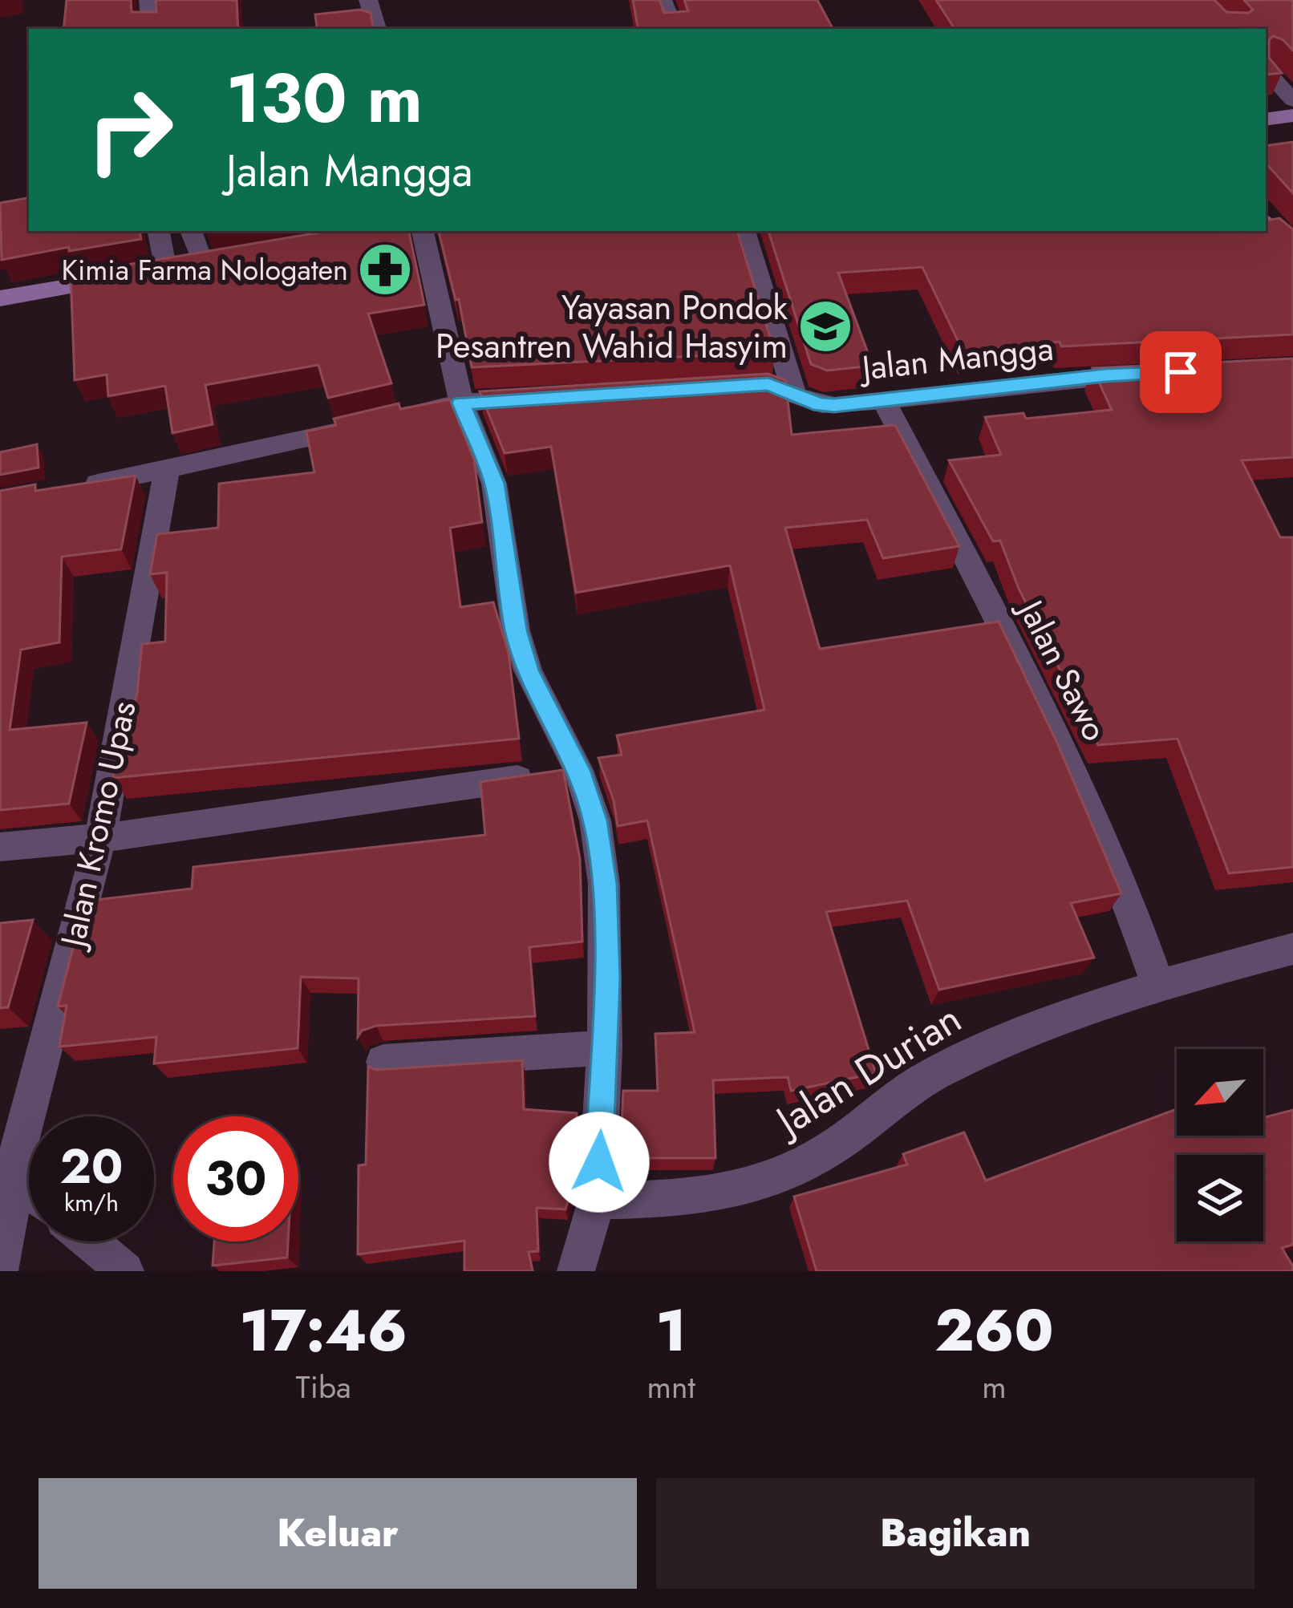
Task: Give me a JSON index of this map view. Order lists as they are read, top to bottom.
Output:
{
  "streets": {
    "street": [
      "Jalan Mangga",
      "Jalan Sawo",
      "Jalan Kromo Upas",
      "Jalan Durian"
    ]
  },
  "crossings": [
    ["Jalan Mangga", "Jalan Sawo"],
    ["Jalan Sawo", "Jalan Durian"]
  ],
  "places": {
    "pharmacy": ["Kimia Farma Nologaten"],
    "school or university": ["Yayasan Pondok Pesantren Wahid Hasyim"]
  },
  "north": "bottom left",
  "page": {
    "turn": ["130 m", "Jalan Mangga"],
    "speed": "20 km/h",
    "limit": "30",
    "eta": [
      "17:46",
      "Tiba",
      "1",
      "mnt",
      "260",
      "m"
    ],
    "buttons": ["Keluar", "Bagikan"]
  }
}
